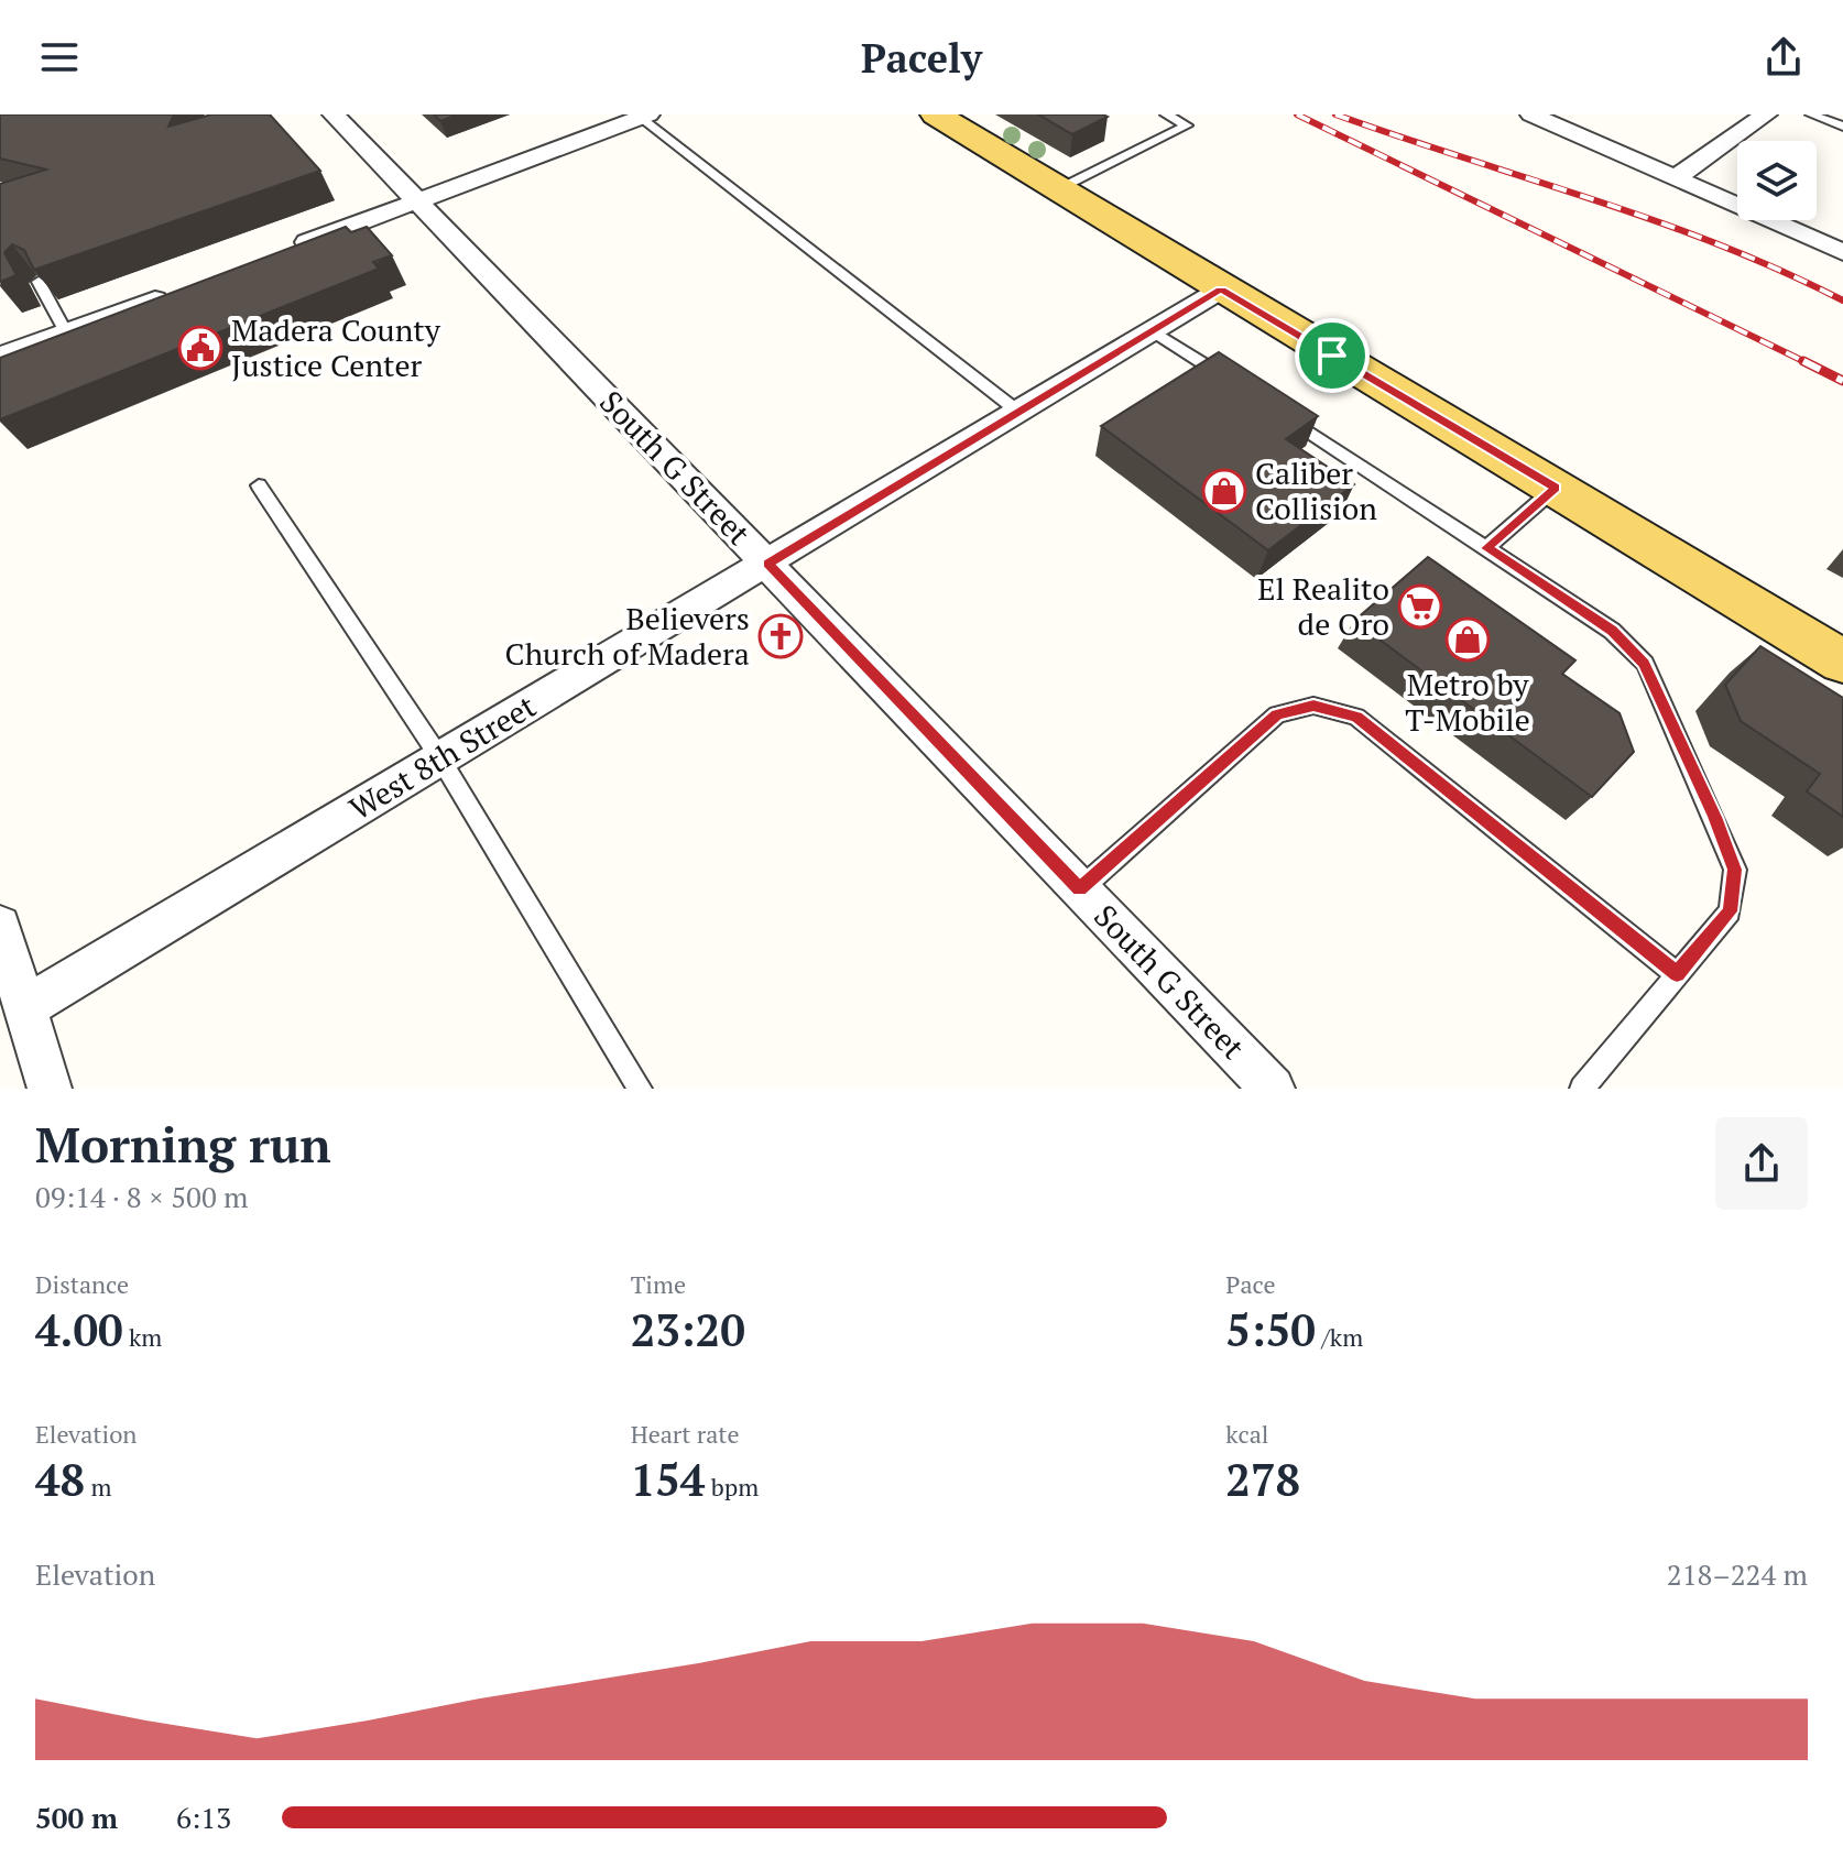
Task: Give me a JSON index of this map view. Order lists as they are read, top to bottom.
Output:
{
  "streets": {
    "street": ["South G Street", "West 8th Street"]
  },
  "crossings": [
    ["South G Street", "West 8th Street"]
  ],
  "places": {
    "public building": ["Madera County Justice Center"],
    "shop": ["Caliber Collision", "Metro by T-Mobile"],
    "supermarket": ["El Realito de Oro"],
    "church": ["Believers Church of Madera"]
  },
  "page": {
    "header": "Pacely",
    "heading": ["Morning run", "09:14 · 8 × 500 m"],
    "stats": [
      ["Distance", "4.00 km"],
      ["Time", "23:20"],
      ["Pace", "5:50 /km"],
      ["Elevation", "48 m"],
      ["Heart rate", "154 bpm"],
      ["kcal", "278"]
    ],
    "chart": ["Elevation", "218–224 m"],
    "list": [
      {
        "name": "500 m",
        "note": "6:13"
      }
    ]
  }
}
